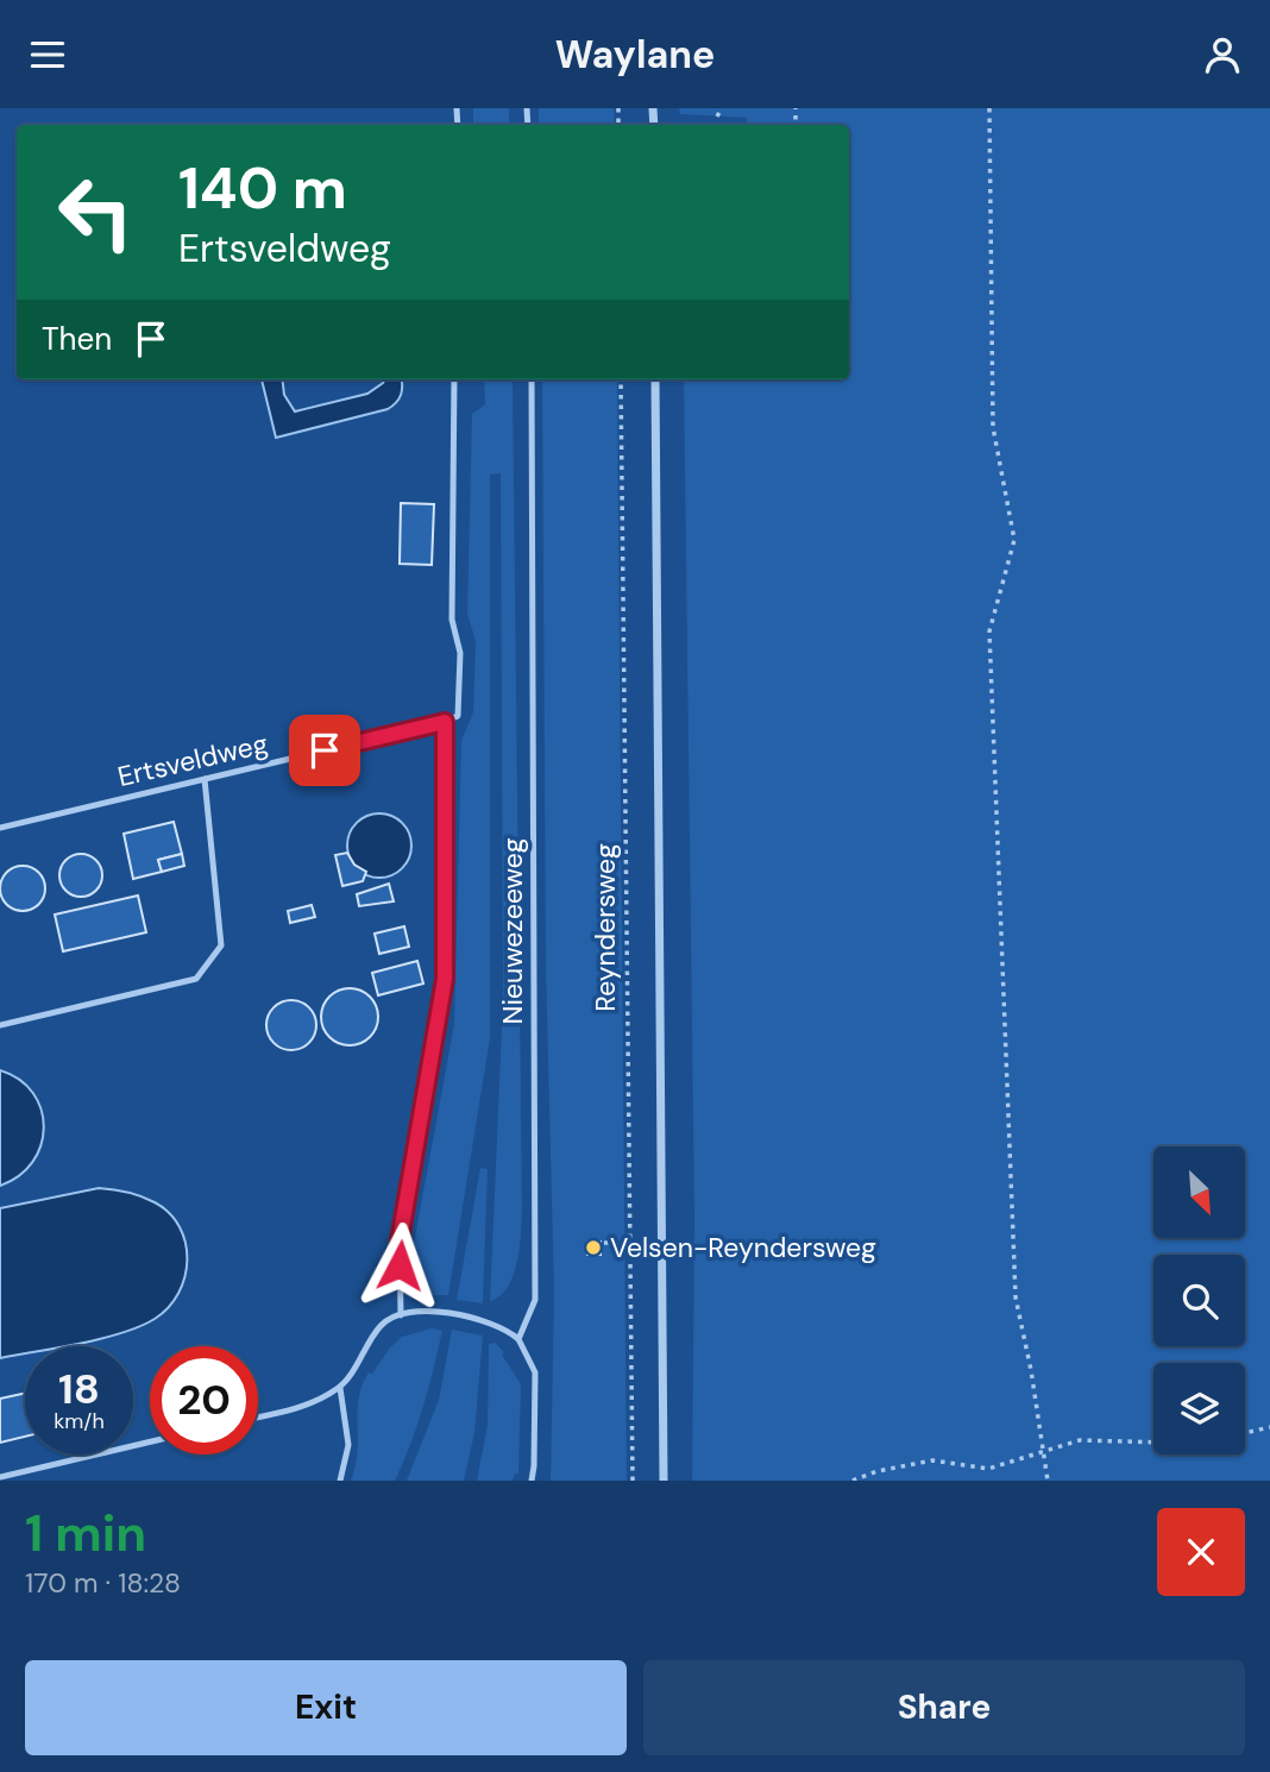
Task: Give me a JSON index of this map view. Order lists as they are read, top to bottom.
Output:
{
  "streets": {
    "street": ["Reyndersweg"],
    "lane": ["Ertsveldweg", "Nieuwezeeweg"]
  },
  "places": ["Velsen-Reyndersweg"],
  "north": "bottom right",
  "page": {
    "header": "Waylane",
    "turn": ["140 m", "Ertsveldweg"],
    "then": "Then",
    "speed": "18 km/h",
    "limit": "20",
    "heading": ["1 min", "170 m · 18:28"],
    "buttons": ["Exit", "Share"]
  }
}
